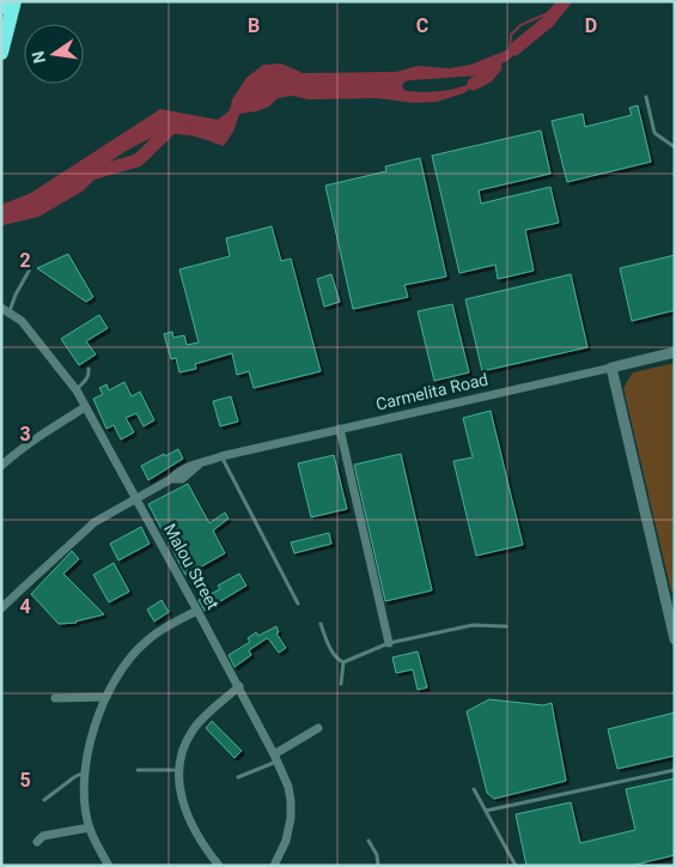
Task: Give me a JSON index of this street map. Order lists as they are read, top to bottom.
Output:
{
  "streets": {
    "street": ["Carmelita Road", "Malou Street"]
  },
  "crossings": [
    ["Carmelita Road", "Malou Street"]
  ],
  "north": "left",
  "grid": {
    "columns": ["B", "C", "D"],
    "rows": [
      "2",
      "3",
      "4",
      "5"
    ]
  }
}
